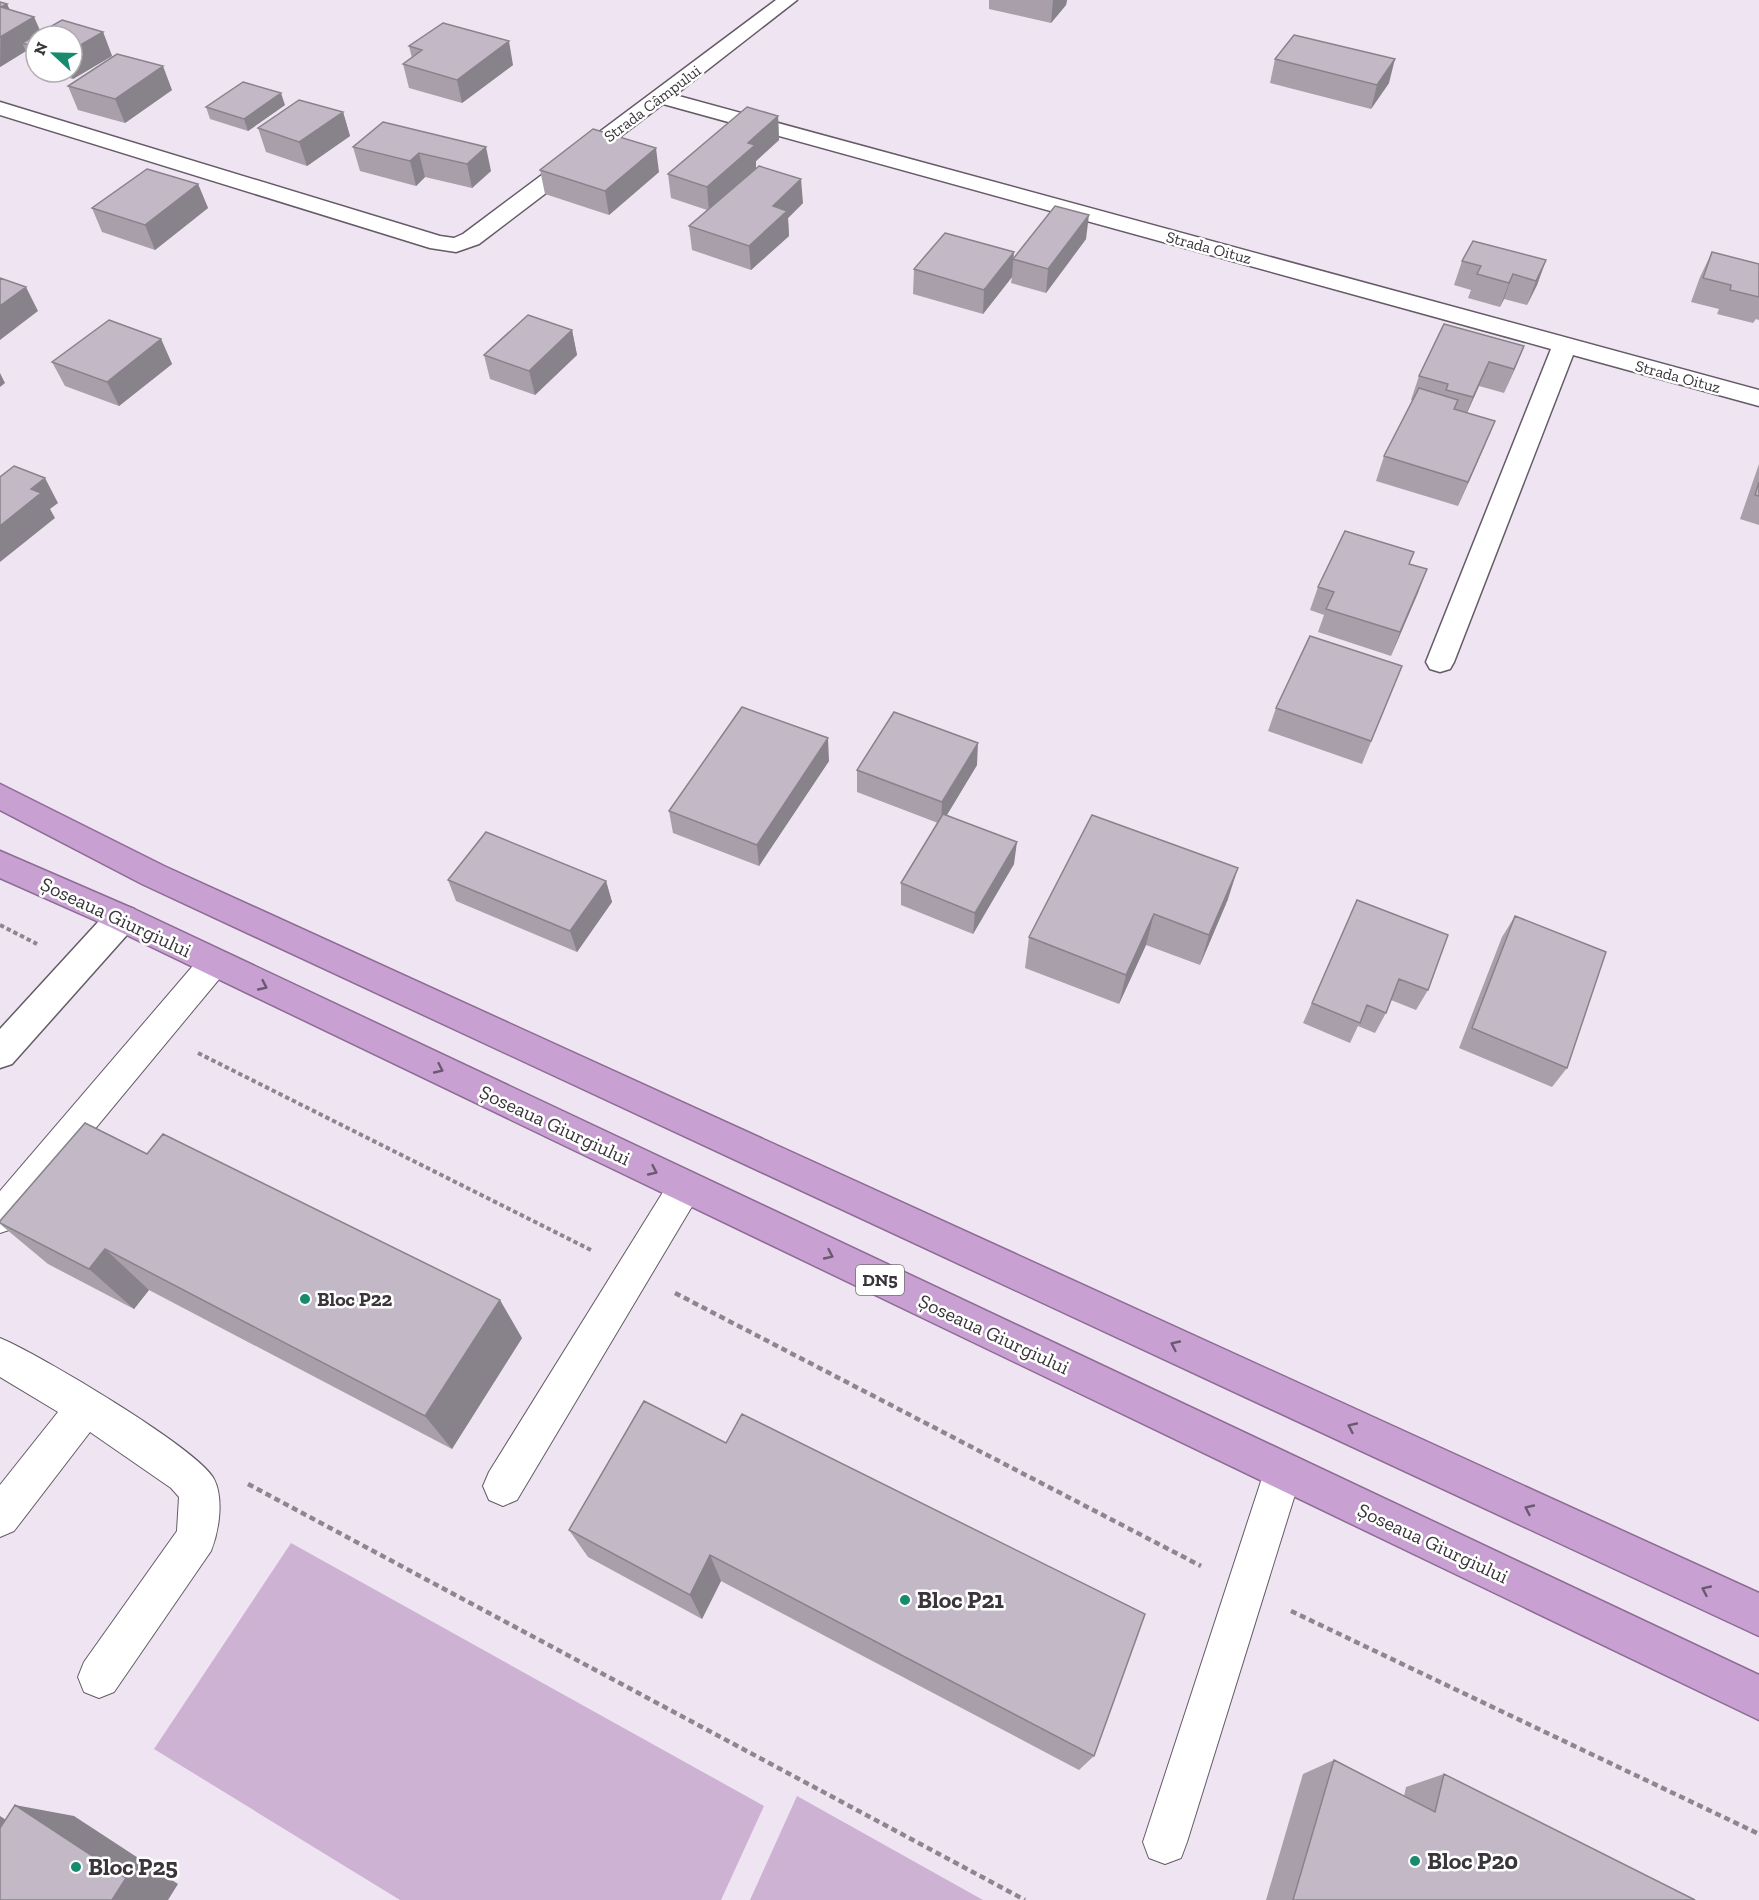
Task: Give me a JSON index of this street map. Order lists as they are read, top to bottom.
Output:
{
  "streets": {
    "highway": ["Șoseaua Giurgiului", "DN5"],
    "street": ["Strada Câmpului", "Strada Oituz"]
  },
  "crossings": [
    ["Strada Câmpului", "Strada Oituz"]
  ],
  "places": [
    "Bloc P22",
    "Bloc P21",
    "Bloc P20",
    "Bloc P25"
  ],
  "north": "left"
}
